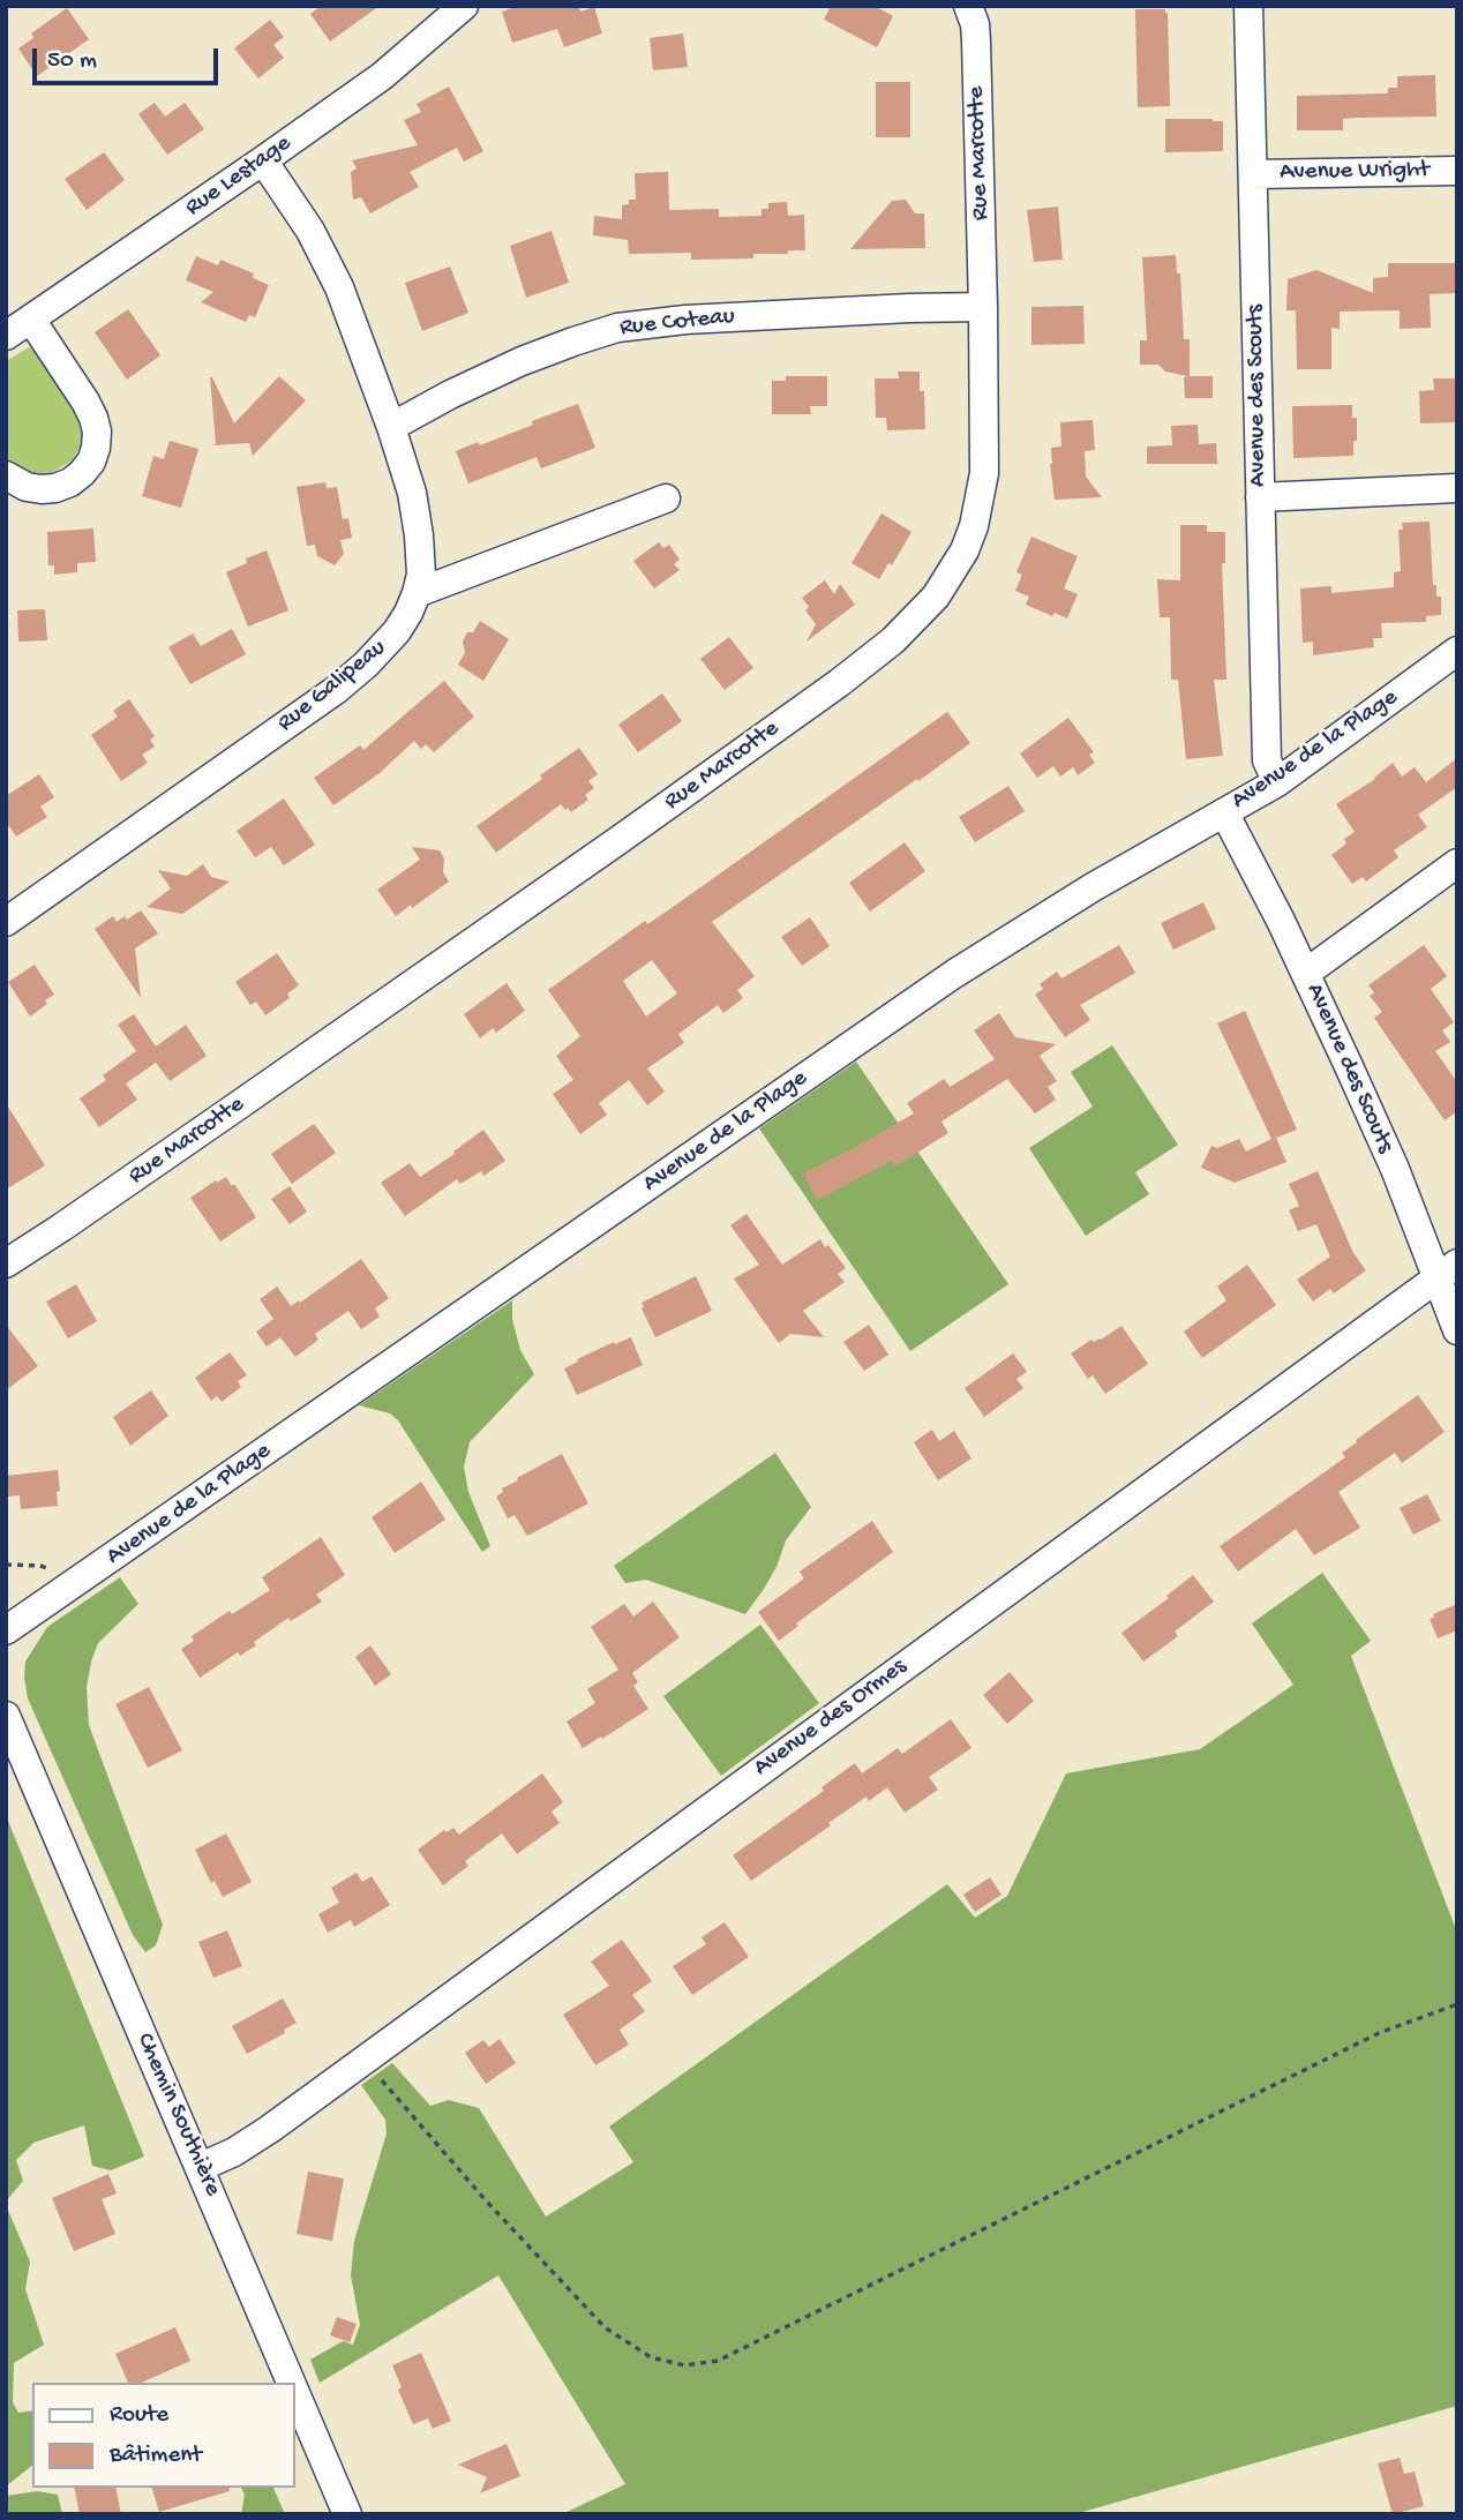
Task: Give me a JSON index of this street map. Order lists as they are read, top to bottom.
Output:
{
  "streets": {
    "street": [
      "Rue Marcotte",
      "Avenue Wright",
      "Rue Lestage",
      "Rue Coteau",
      "Avenue des Scouts",
      "Rue Galipeau",
      "Avenue de la Plage",
      "Avenue des Ormes",
      "Chemin Southière"
    ]
  },
  "crossings": [
    ["Rue Marcotte", "Rue Coteau"],
    ["Avenue Wright", "Avenue des Scouts"],
    ["Rue Lestage", "Rue Galipeau"],
    ["Rue Coteau", "Rue Galipeau"],
    ["Avenue des Scouts", "Avenue de la Plage"],
    ["Avenue des Scouts", "Avenue des Ormes"],
    ["Avenue des Ormes", "Chemin Southière"]
  ],
  "legend": ["Route", "Bâtiment"],
  "scale_bar": "50 m"
}
